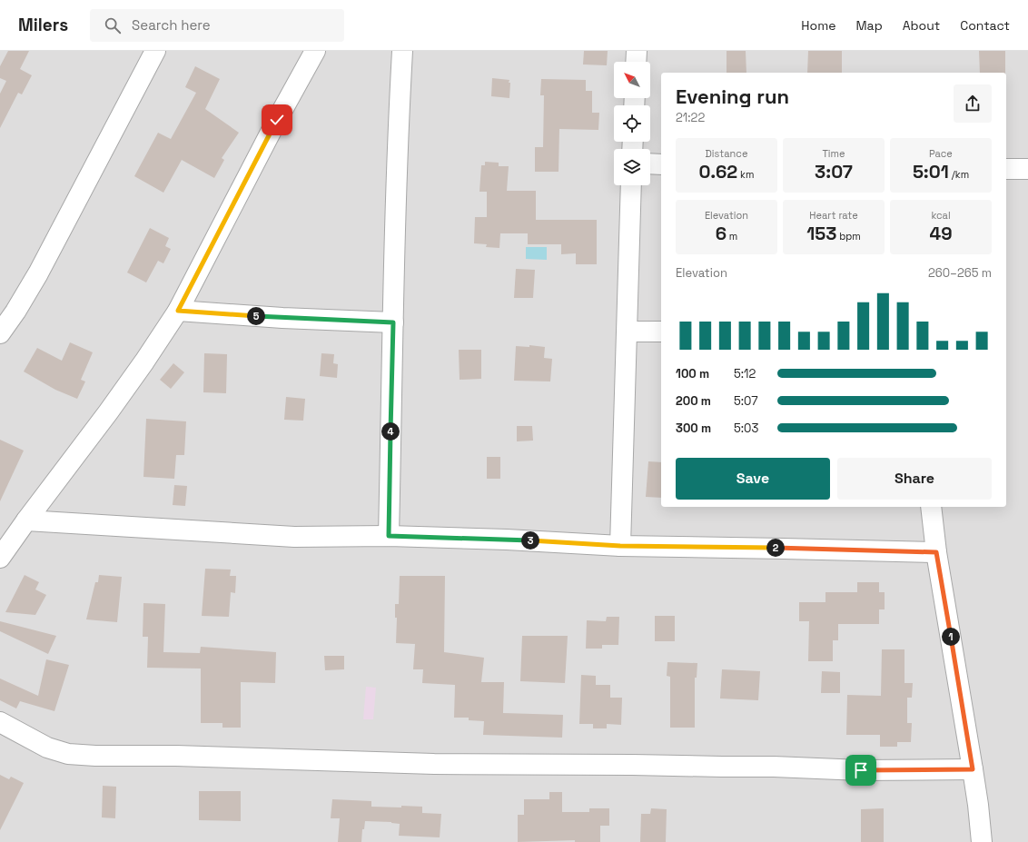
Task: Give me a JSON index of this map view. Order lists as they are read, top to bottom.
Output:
{
  "north": "top left",
  "page": {
    "header": "Milers",
    "search": "Search here",
    "nav": [
      "Home",
      "Map",
      "About",
      "Contact"
    ],
    "heading": ["Evening run", "21:22"],
    "stats": [
      ["Distance", "0.62 km"],
      ["Time", "3:07"],
      ["Pace", "5:01 /km"],
      ["Elevation", "6 m"],
      ["Heart rate", "153 bpm"],
      ["kcal", "49"]
    ],
    "chart": ["Elevation", "260–265 m"],
    "pins": [
      "5",
      "4",
      "3",
      "2",
      "1"
    ],
    "list": [
      {
        "name": "100 m",
        "note": "5:12"
      },
      {
        "name": "200 m",
        "note": "5:07"
      },
      {
        "name": "300 m",
        "note": "5:03"
      }
    ],
    "buttons": ["Save", "Share"]
  }
}
